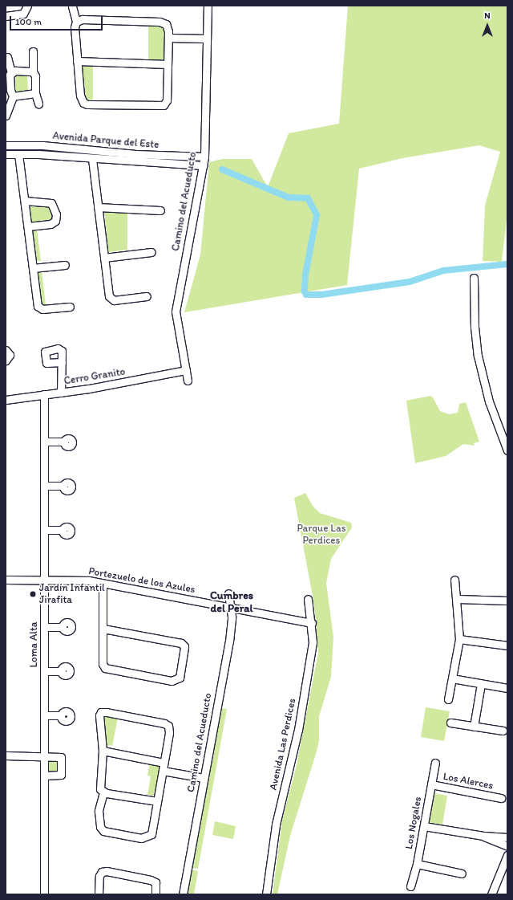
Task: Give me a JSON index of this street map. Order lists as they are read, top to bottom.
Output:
{
  "streets": {
    "street": [
      "Avenida Parque del Este",
      "Camino del Acueducto",
      "Cerro Granito",
      "Portezuelo de los Azules",
      "Loma Alta",
      "Avenida Las Perdices",
      "Los Alerces",
      "Los Nogales"
    ]
  },
  "crossings": [
    ["Avenida Parque del Este", "Camino del Acueducto"],
    ["Camino del Acueducto", "Cerro Granito"],
    ["Camino del Acueducto", "Portezuelo de los Azules"],
    ["Cerro Granito", "Loma Alta"],
    ["Portezuelo de los Azules", "Loma Alta"],
    ["Portezuelo de los Azules", "Avenida Las Perdices"],
    ["Los Alerces", "Los Nogales"]
  ],
  "districts": ["Cumbres del Peral"],
  "parks": ["Parque Las Perdices"],
  "places": ["Jardín Infantil Jirafita"],
  "scale_bar": "100 m",
  "north": "top"
}
